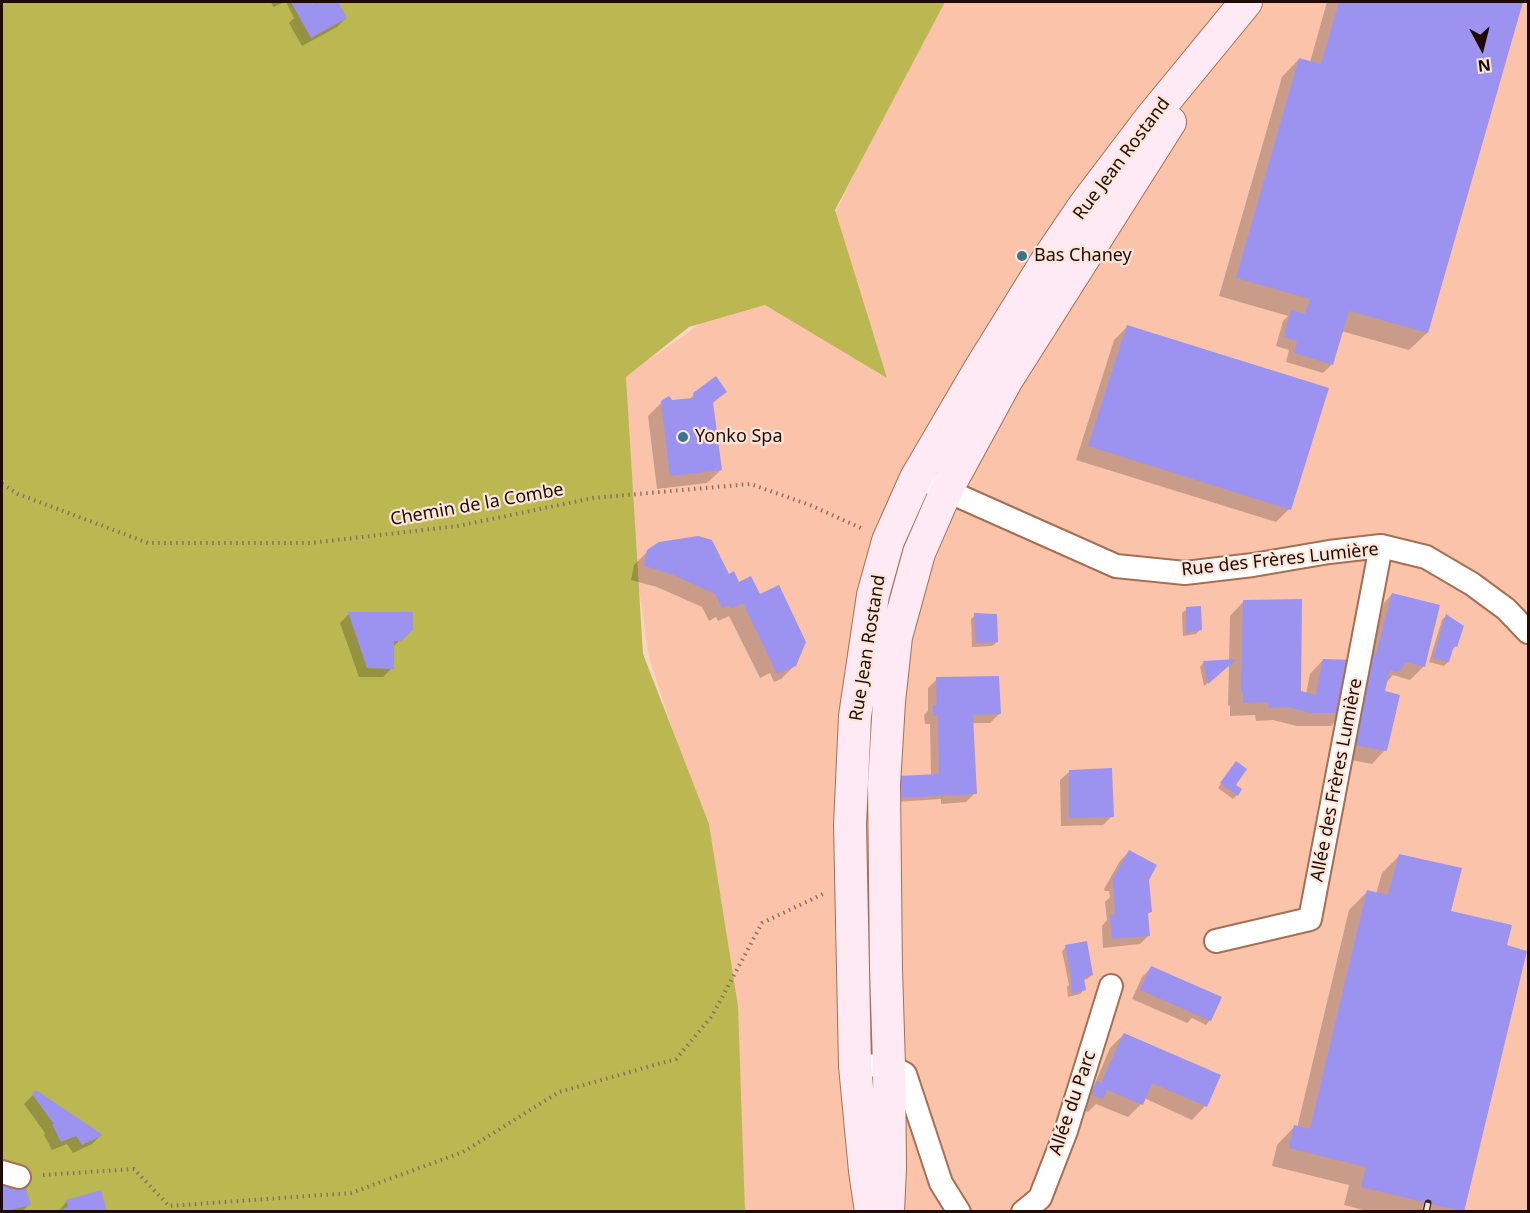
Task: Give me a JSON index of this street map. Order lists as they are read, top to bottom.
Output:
{
  "streets": {
    "main road": ["Rue Jean Rostand"],
    "street": ["Rue des Frères Lumière", "Allée des Frères Lumière", "Allée du Parc"],
    "path": ["Chemin de la Combe"]
  },
  "crossings": [
    ["Rue Jean Rostand", "Chemin de la Combe"],
    ["Rue Jean Rostand", "Rue des Frères Lumière"],
    ["Rue des Frères Lumière", "Allée des Frères Lumière"]
  ],
  "places": ["Bas Chaney", "Yonko Spa"],
  "north": "bottom"
}
